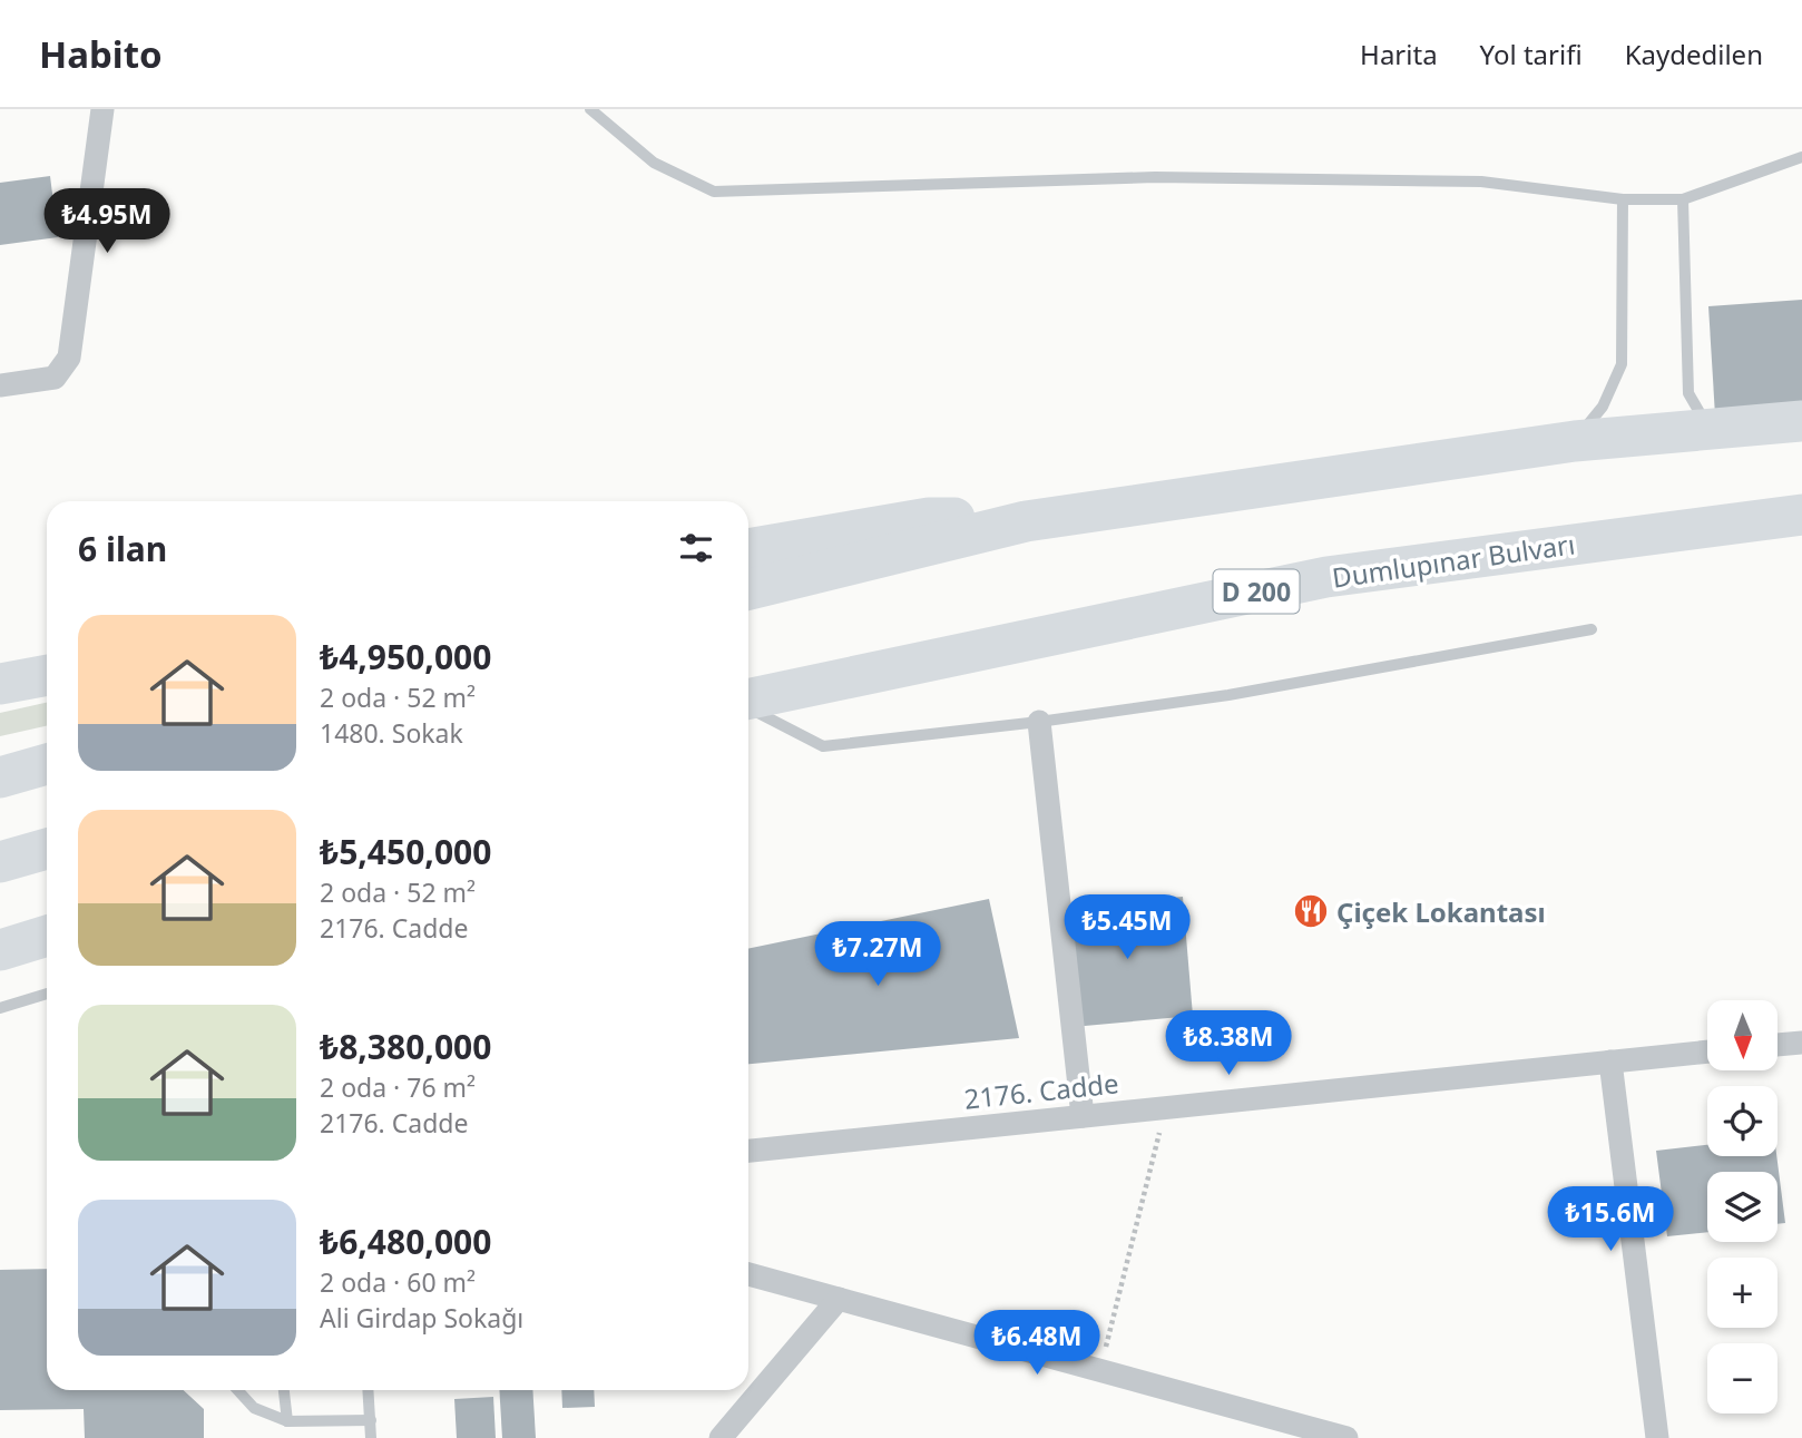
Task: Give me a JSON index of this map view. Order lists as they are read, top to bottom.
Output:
{
  "streets": {
    "highway": ["Dumlupınar Bulvarı", "D 200"],
    "street": ["2176. Cadde"]
  },
  "places": {
    "restaurant": ["Çiçek Lokantası"]
  },
  "north": "bottom",
  "page": {
    "header": "Habito",
    "nav": ["Harita", "Yol tarifi", "Kaydedilen"],
    "price": [
      "₺4.95M",
      "₺5.45M",
      "₺7.27M",
      "₺8.38M",
      "₺15.6M",
      "₺6.48M"
    ],
    "heading": "6 ilan",
    "list": [
      {
        "name": "₺4,950,000",
        "note": "2 oda · 52 m² · 1480. Sokak"
      },
      {
        "name": "₺5,450,000",
        "note": "2 oda · 52 m² · 2176. Cadde"
      },
      {
        "name": "₺8,380,000",
        "note": "2 oda · 76 m² · 2176. Cadde"
      },
      {
        "name": "₺6,480,000",
        "note": "2 oda · 60 m² · Ali Girdap Sokağı"
      }
    ],
    "map_buttons": ["+", "−"]
  }
}
